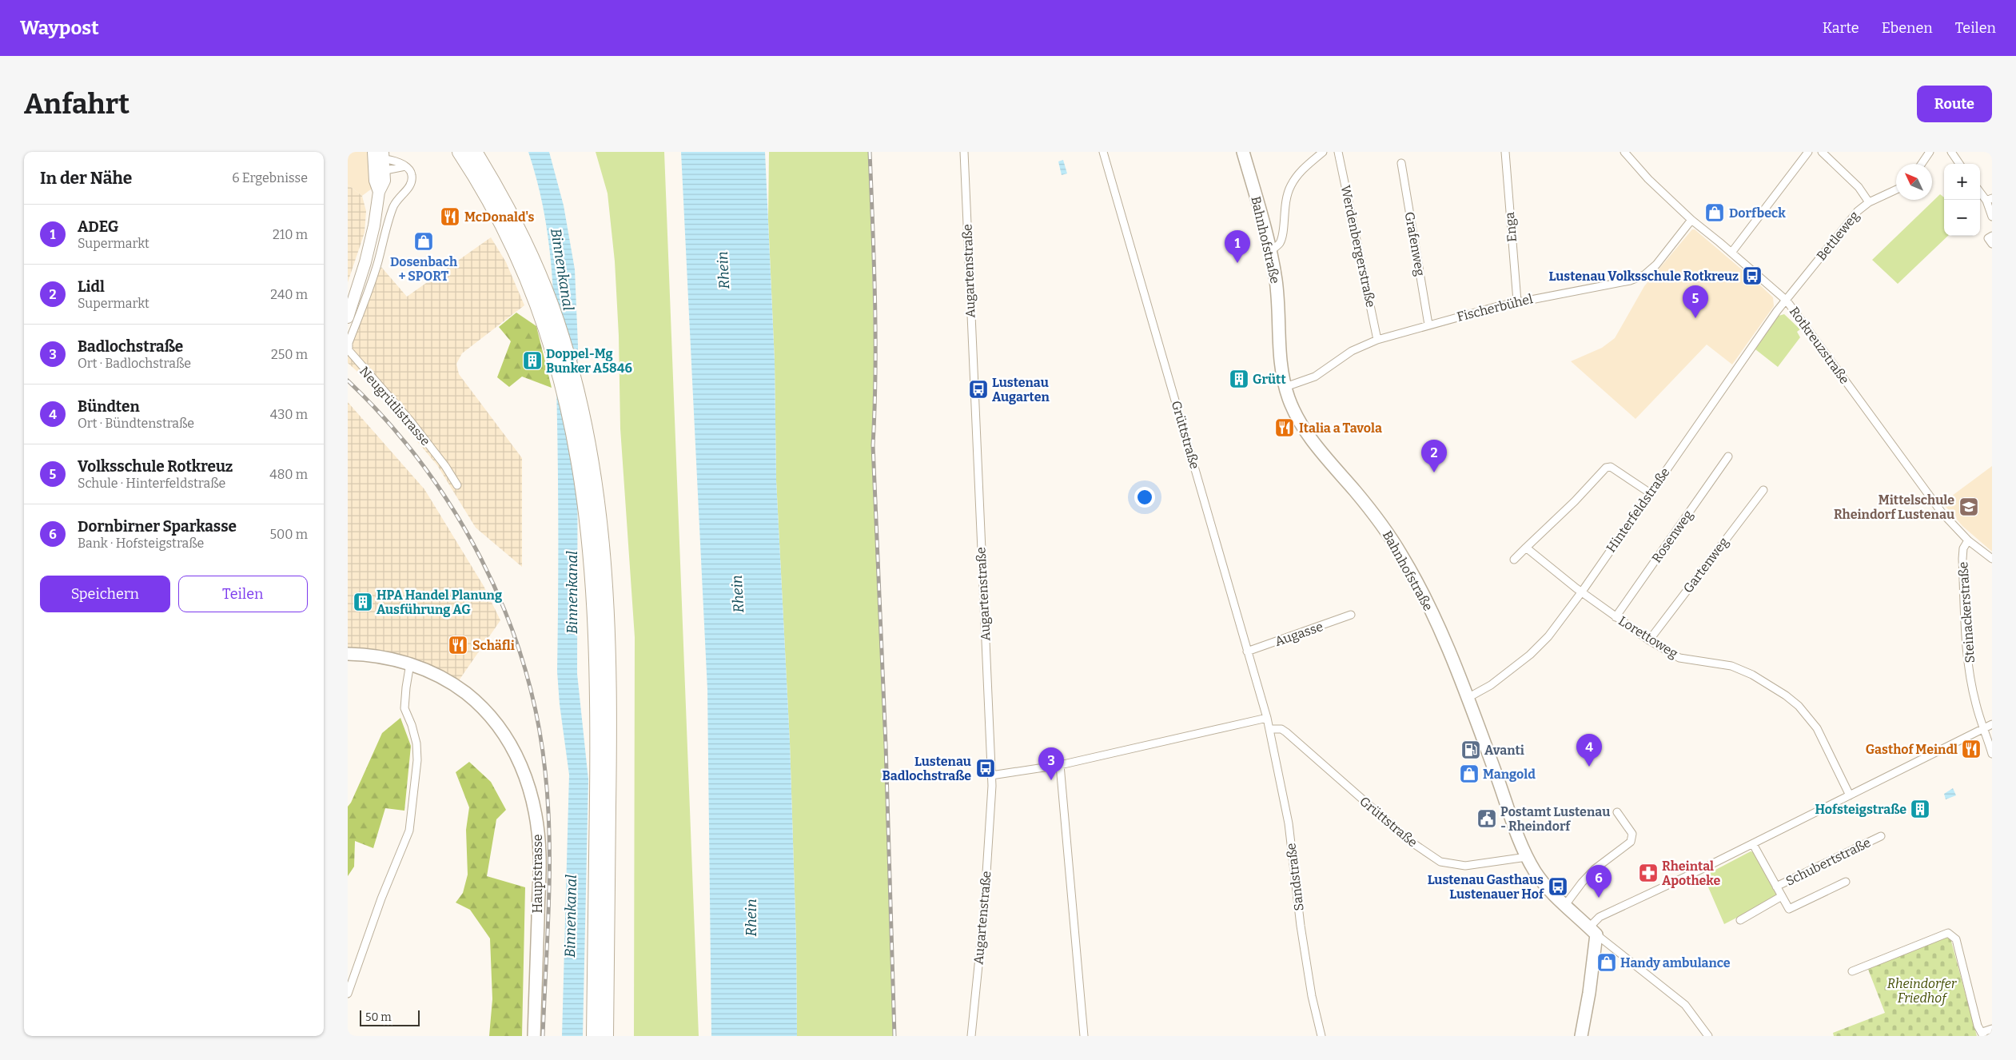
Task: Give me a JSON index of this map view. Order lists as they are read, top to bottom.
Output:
{
  "streets": {
    "main road": ["Bahnhofstraße", "Hauptstrasse"],
    "street": [
      "Enga",
      "Bettleweg",
      "Grafenweg",
      "Werdenbergerstraße",
      "Augartenstraße",
      "Fischerbühel",
      "Rotkreuzstraße",
      "Neugrütlistrasse",
      "Grüttstraße",
      "Hinterfeldstraße",
      "Rosenweg",
      "Gartenweg",
      "Steinackerstraße",
      "Augasse",
      "Lorettoweg",
      "Schubertstraße",
      "Sandstraße"
    ]
  },
  "crossings": [
    ["Enga", "Fischerbühel"],
    ["Bettleweg", "Rotkreuzstraße"],
    ["Bettleweg", "Hinterfeldstraße"],
    ["Bahnhofstraße", "Fischerbühel"],
    ["Bahnhofstraße", "Grüttstraße"],
    ["Bahnhofstraße", "Hinterfeldstraße"],
    ["Grafenweg", "Fischerbühel"],
    ["Werdenbergerstraße", "Fischerbühel"],
    ["Fischerbühel", "Rotkreuzstraße"],
    ["Rotkreuzstraße", "Hinterfeldstraße"],
    ["Rotkreuzstraße", "Steinackerstraße"],
    ["Grüttstraße", "Augasse"],
    ["Grüttstraße", "Sandstraße"],
    ["Hinterfeldstraße", "Lorettoweg"],
    ["Rosenweg", "Lorettoweg"],
    ["Gartenweg", "Lorettoweg"]
  ],
  "water": ["Binnenkanal", "Rhein"],
  "parks": ["Rheindorfer Friedhof"],
  "places": {
    "shop": [
      "Dorfbeck",
      "Dosenbach + SPORT",
      "Mangold",
      "Handy ambulance"
    ],
    "restaurant": [
      "McDonald's",
      "Italia a Tavola",
      "Schäfli",
      "Gasthof Meindl"
    ],
    "bus stop": [
      "Lustenau Volksschule Rotkreuz",
      "Lustenau Augarten",
      "Lustenau Badlochstraße",
      "Lustenau Gasthaus Lustenauer Hof"
    ],
    "building": [
      "Doppel-Mg Bunker A5846",
      "Grütt",
      "HPA Handel Planung Ausführung AG",
      "Hofsteigstraße"
    ],
    "school or university": ["Mittelschule Rheindorf Lustenau"],
    "fuel station": ["Avanti"],
    "public building": ["Postamt Lustenau - Rheindorf"],
    "pharmacy": ["Rheintal Apotheke"]
  },
  "scale_bar": "50 m",
  "north": "top left",
  "page": {
    "header": "Waypost",
    "nav": ["Karte", "Ebenen", "Teilen"],
    "buttons": [
      "Route",
      ["Speichern", "Teilen"]
    ],
    "title": "Anfahrt",
    "heading": ["In der Nähe", "6 Ergebnisse"],
    "map_buttons": ["+", "−"],
    "list": [
      {
        "mark": "1",
        "name": "ADEG",
        "note": "Supermarkt",
        "value": "210 m"
      },
      {
        "mark": "2",
        "name": "Lidl",
        "note": "Supermarkt",
        "value": "240 m"
      },
      {
        "mark": "3",
        "name": "Badlochstraße",
        "note": "Ort · Badlochstraße",
        "value": "250 m"
      },
      {
        "mark": "4",
        "name": "Bündten",
        "note": "Ort · Bündtenstraße",
        "value": "430 m"
      },
      {
        "mark": "5",
        "name": "Volksschule Rotkreuz",
        "note": "Schule · Hinterfeldstraße",
        "value": "480 m"
      },
      {
        "mark": "6",
        "name": "Dornbirner Sparkasse",
        "note": "Bank · Hofsteigstraße",
        "value": "500 m"
      }
    ],
    "pins": [
      "1",
      "5",
      "2",
      "4",
      "3",
      "6"
    ],
    "scale": "50 m"
  }
}
